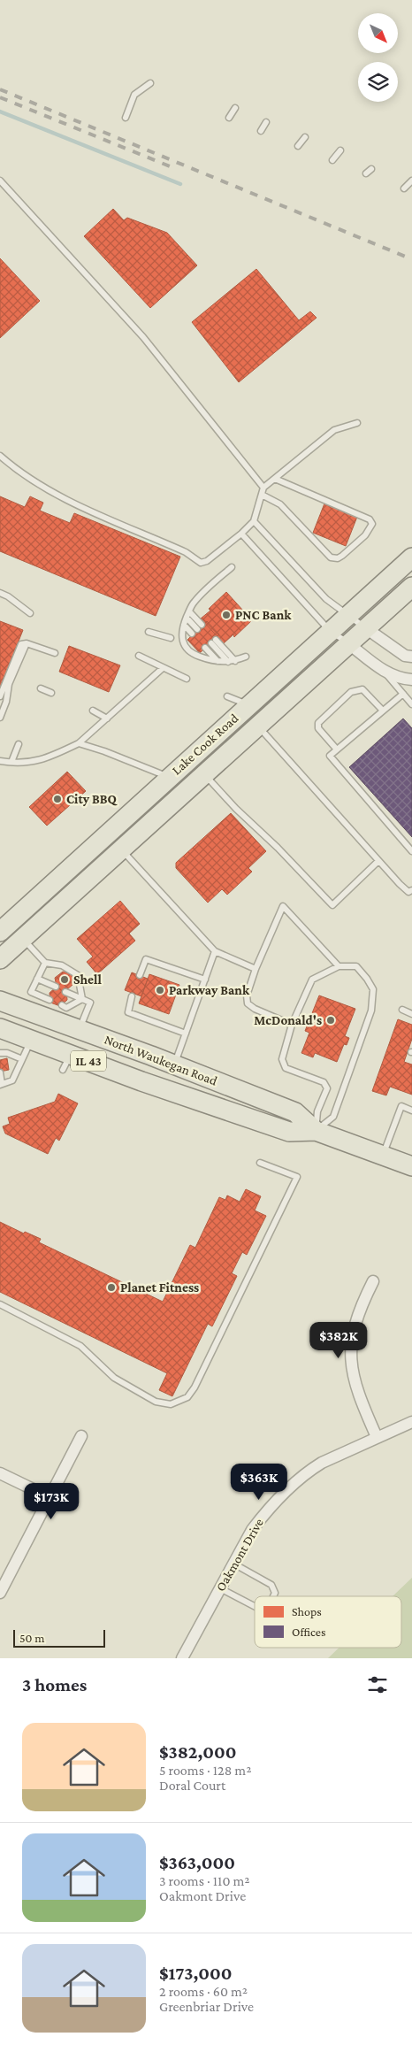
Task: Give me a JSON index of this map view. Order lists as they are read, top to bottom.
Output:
{
  "streets": {
    "main road": ["Lake Cook Road", "North Waukegan Road", "IL 43"],
    "street": ["Oakmont Drive"]
  },
  "places": [
    "PNC Bank",
    "City BBQ",
    "Shell",
    "Parkway Bank",
    "McDonald's",
    "Planet Fitness"
  ],
  "legend": ["Shops", "Offices"],
  "scale_bar": "50 m",
  "north": "bottom right",
  "page": {
    "price": ["$382K", "$363K", "$173K"],
    "scale": "50 m",
    "heading": "3 homes",
    "list": [
      {
        "name": "$382,000",
        "note": "5 rooms · 128 m² · Doral Court"
      },
      {
        "name": "$363,000",
        "note": "3 rooms · 110 m² · Oakmont Drive"
      },
      {
        "name": "$173,000",
        "note": "2 rooms · 60 m² · Greenbriar Drive"
      }
    ]
  }
}
